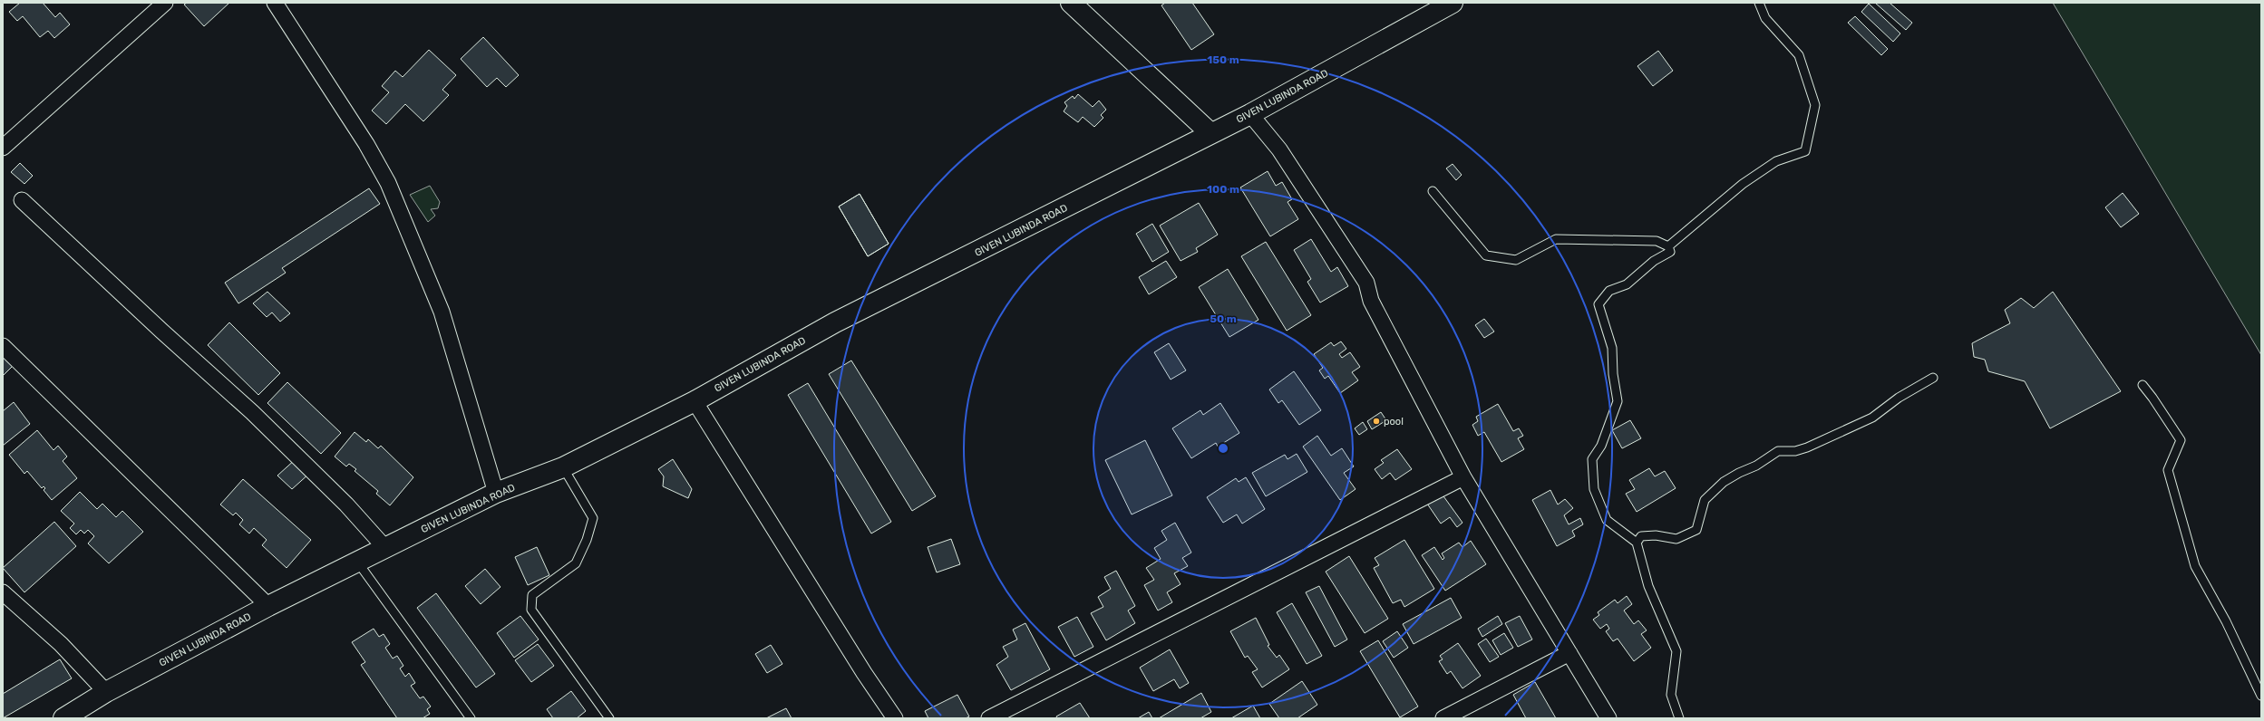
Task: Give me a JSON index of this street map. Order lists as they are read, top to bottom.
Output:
{
  "streets": {
    "street": ["GIVEN LUBINDA ROAD"]
  },
  "places": ["pool"],
  "rings": ["150 m", "100 m", "50 m"]
}
